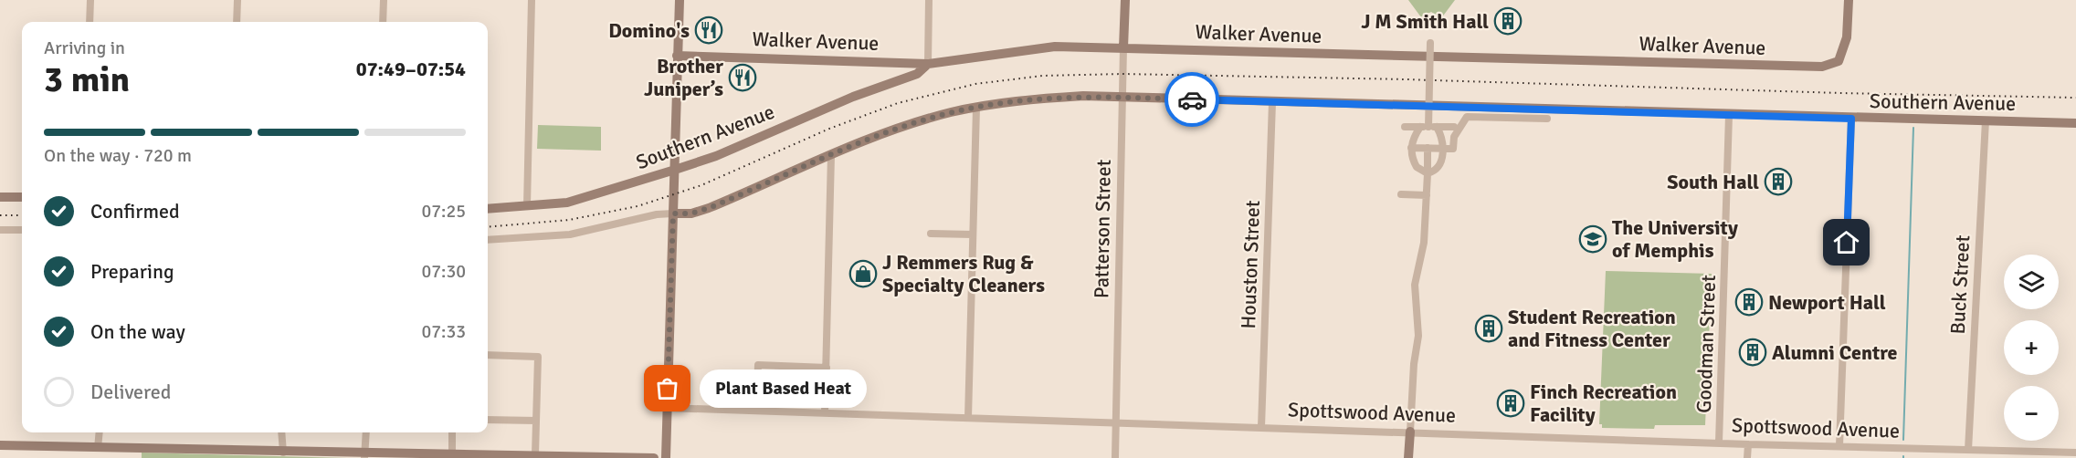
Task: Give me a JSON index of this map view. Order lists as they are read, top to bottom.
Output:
{
  "streets": {
    "street": [
      "Walker Avenue",
      "Southern Avenue",
      "Patterson Street",
      "Houston Street",
      "Buck Street",
      "Goodman Street",
      "Spottswood Avenue"
    ]
  },
  "crossings": [
    ["Walker Avenue", "Southern Avenue"],
    ["Walker Avenue", "Patterson Street"],
    ["Southern Avenue", "Patterson Street"],
    ["Southern Avenue", "Houston Street"],
    ["Southern Avenue", "Buck Street"],
    ["Southern Avenue", "Goodman Street"],
    ["Patterson Street", "Spottswood Avenue"],
    ["Houston Street", "Spottswood Avenue"],
    ["Buck Street", "Spottswood Avenue"],
    ["Goodman Street", "Spottswood Avenue"]
  ],
  "places": {
    "building": [
      "J M Smith Hall",
      "South Hall",
      "Newport Hall",
      "Student Recreation and Fitness Center",
      "Alumni Centre",
      "Finch Recreation Facility"
    ],
    "restaurant": ["Domino's", "Brother Juniper’s"],
    "school or university": ["The University of Memphis"],
    "shop": ["J Remmers Rug & Specialty Cleaners"],
    "other": ["Plant Based Heat"]
  },
  "page": {
    "heading": ["3 min", "Arriving in", "07:49–07:54"],
    "bar": "On the way · 720 m",
    "list": [
      ["Confirmed", "07:25"],
      ["Preparing", "07:30"],
      ["On the way", "07:33"],
      "Delivered"
    ],
    "map_buttons": ["+", "−"],
    "bubble": "Plant Based Heat"
  }
}
